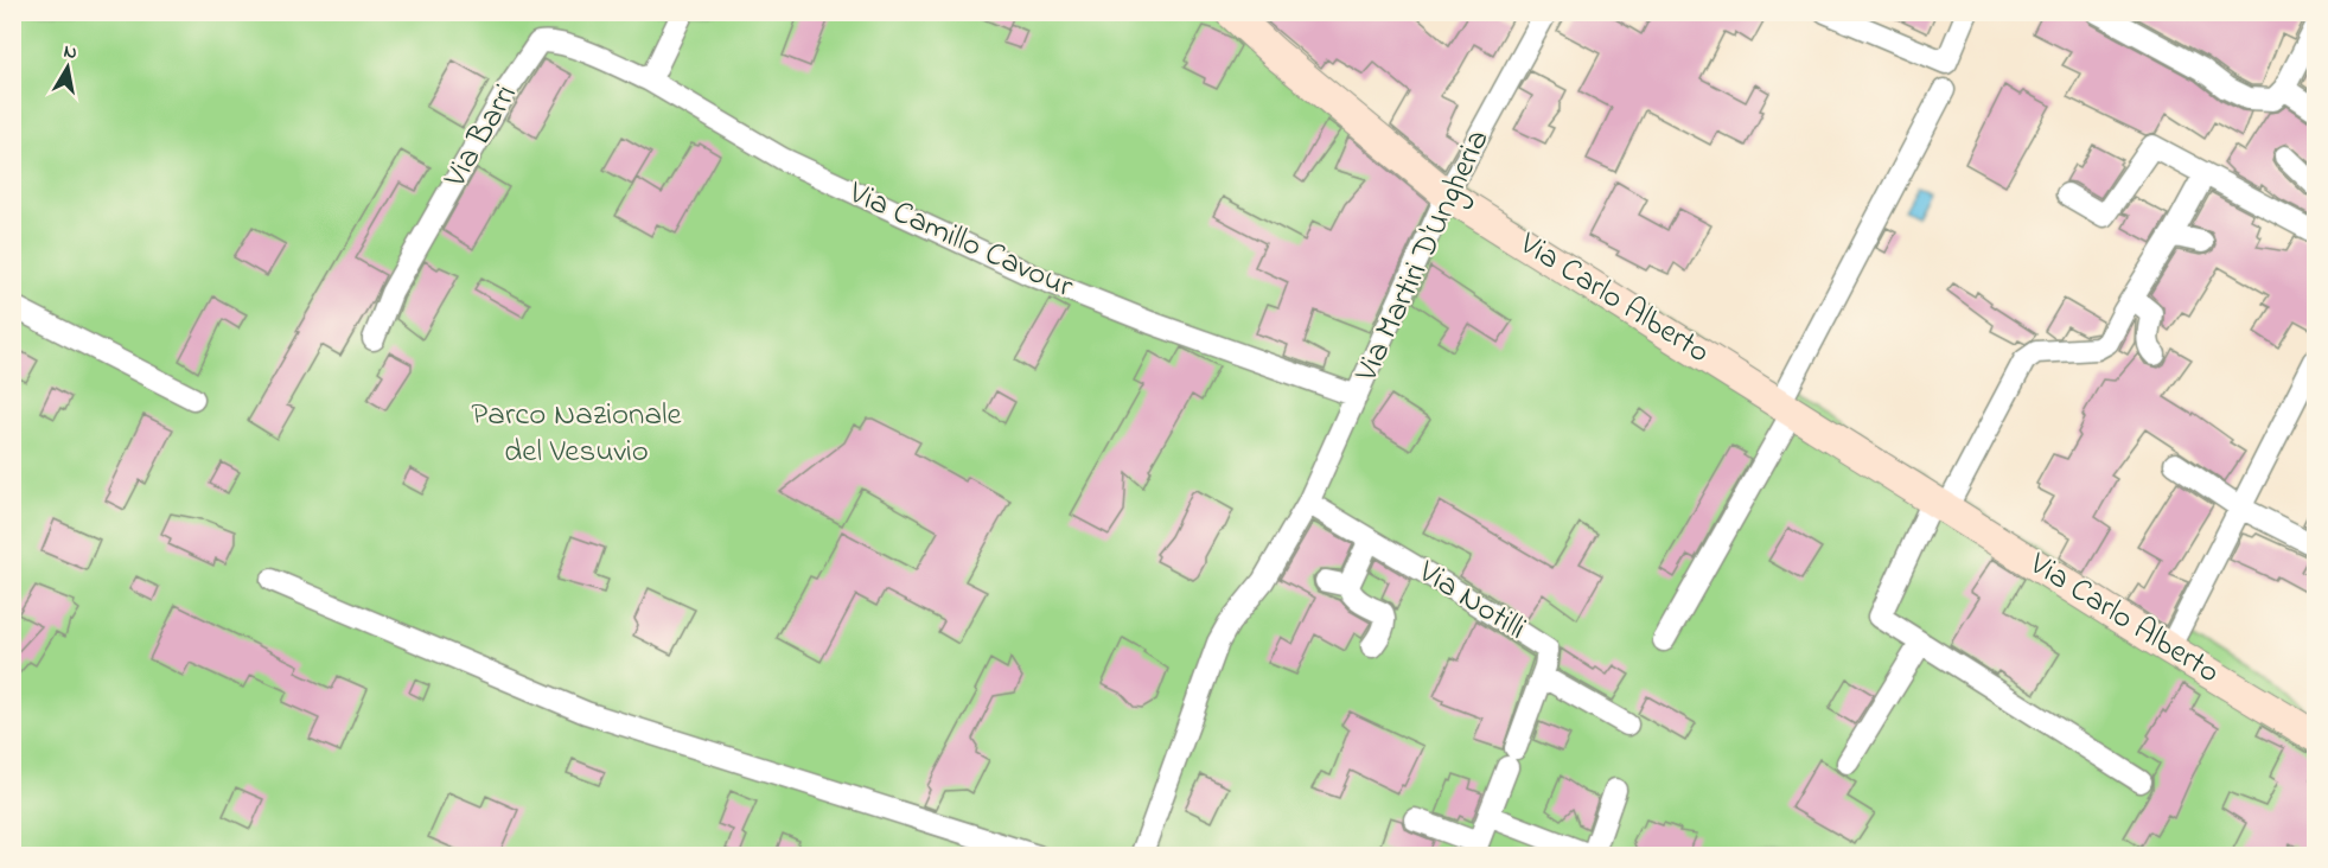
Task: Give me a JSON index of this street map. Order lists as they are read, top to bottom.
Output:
{
  "streets": {
    "street": [
      "Via Barri",
      "Via Camillo Cavour",
      "Via Martiri D'Ungheria",
      "Via Carlo Alberto",
      "Via Notilli"
    ]
  },
  "crossings": [
    ["Via Barri", "Via Camillo Cavour"],
    ["Via Camillo Cavour", "Via Martiri D'Ungheria"],
    ["Via Martiri D'Ungheria", "Via Carlo Alberto"],
    ["Via Martiri D'Ungheria", "Via Notilli"]
  ],
  "parks": ["Parco Nazionale del Vesuvio"],
  "north": "top"
}
